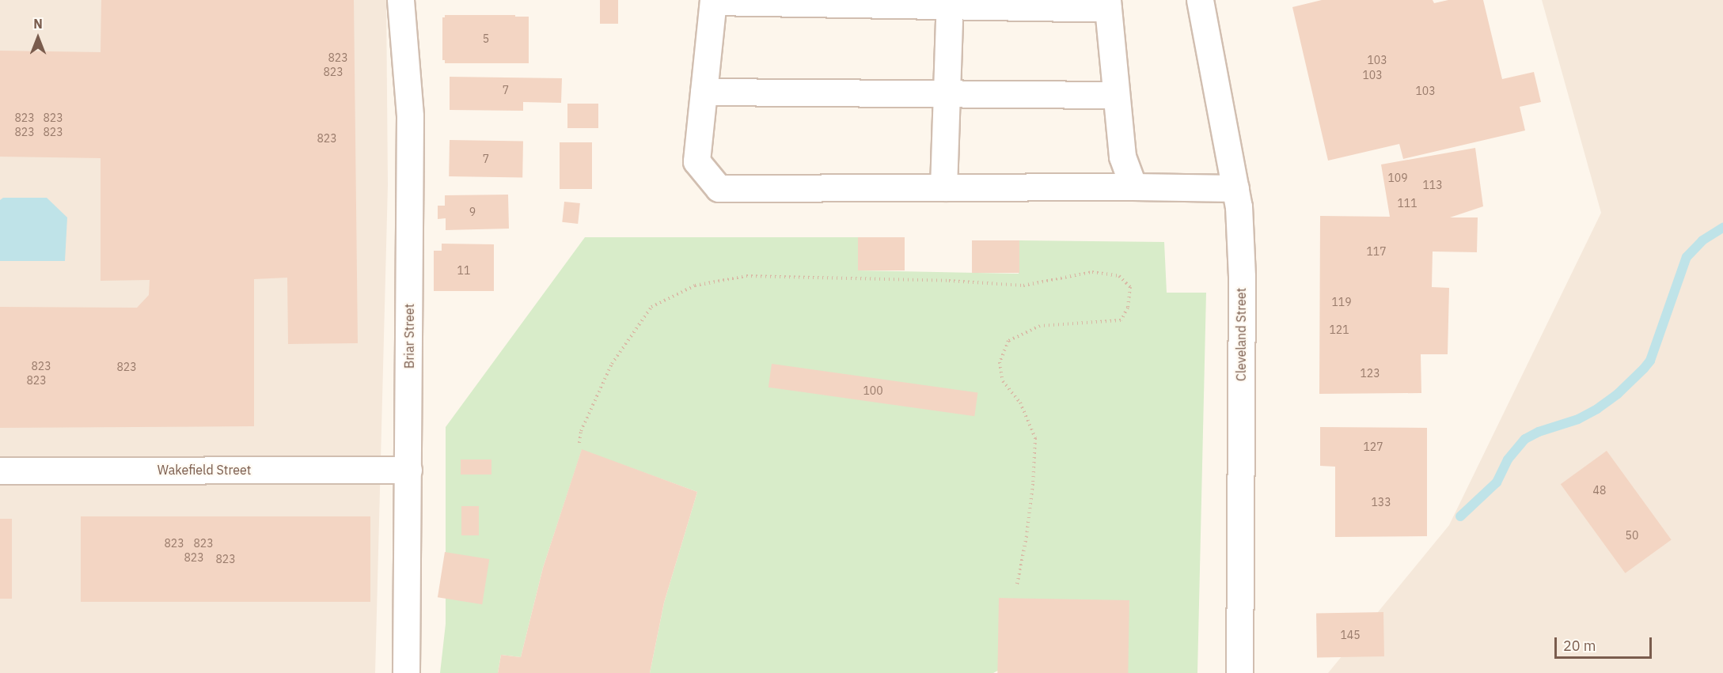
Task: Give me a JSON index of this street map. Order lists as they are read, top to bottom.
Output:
{
  "streets": {
    "street": ["Cleveland Street", "Briar Street", "Wakefield Street"]
  },
  "crossings": [
    ["Briar Street", "Wakefield Street"]
  ],
  "house_numbers": [
    "5",
    "823",
    "103",
    "823",
    "103",
    "7",
    "103",
    "823",
    "823",
    "823",
    "823",
    "823",
    "7",
    "109",
    "113",
    "111",
    "9",
    "117",
    "11",
    "119",
    "121",
    "823",
    "823",
    "123",
    "823",
    "100",
    "127",
    "48",
    "133",
    "50",
    "823",
    "823",
    "823",
    "823",
    "145"
  ],
  "scale_bar": "20 m",
  "north": "top"
}
